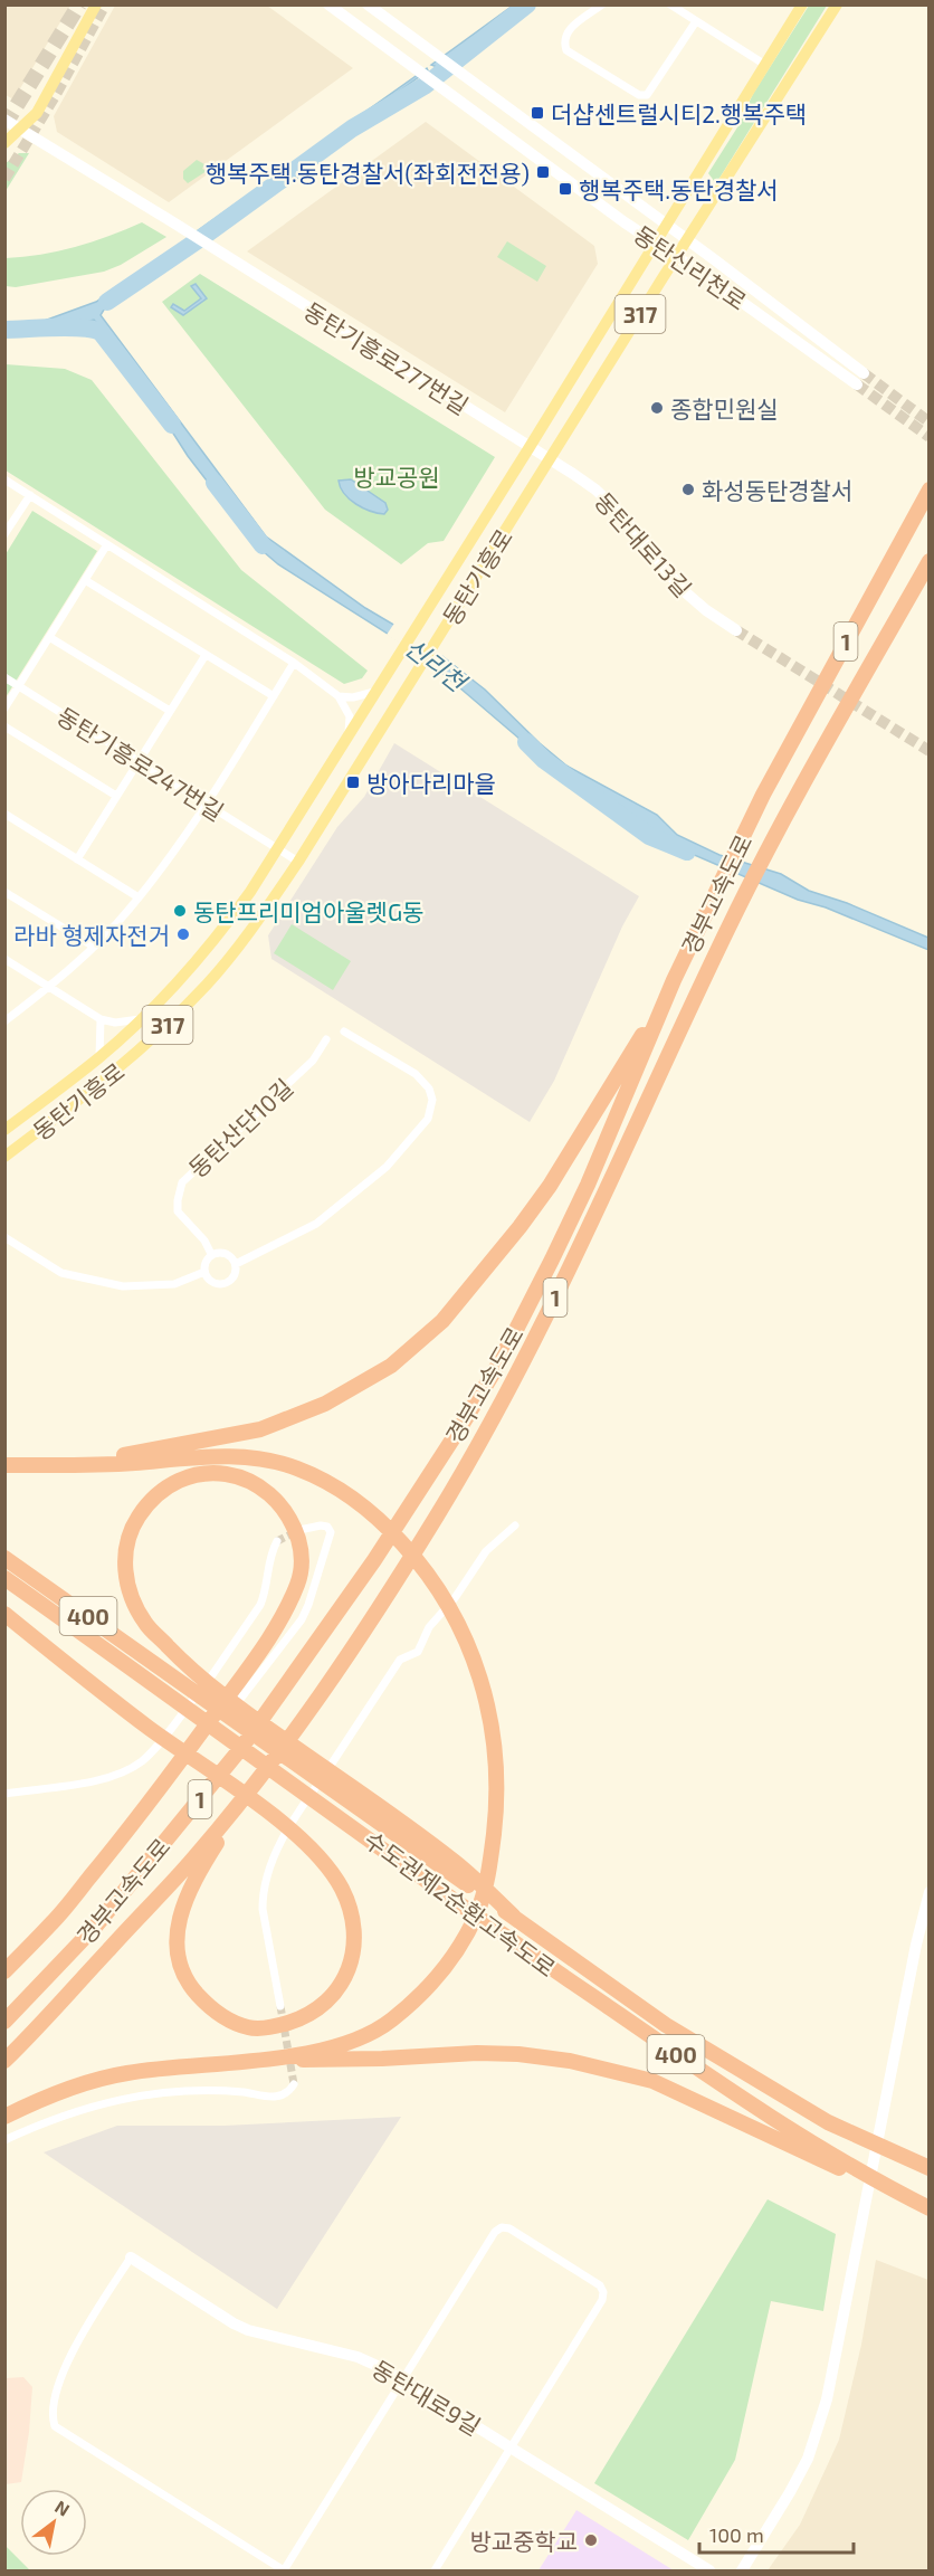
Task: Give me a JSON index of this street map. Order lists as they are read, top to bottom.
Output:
{
  "streets": {
    "highway": [
      "1",
      "경부고속도로",
      "400",
      "수도권제2순환고속도로"
    ],
    "main road": ["317", "동탄기흥로"],
    "street": [
      "동탄신리천로",
      "동탄기흥로277번길",
      "동탄대로13길",
      "동탄기흥로247번길",
      "동탄산단10길",
      "동탄대로9길"
    ]
  },
  "crossings": [
    ["동탄신리천로", "동탄기흥로"],
    ["동탄기흥로277번길", "동탄대로13길"],
    ["동탄기흥로277번길", "동탄기흥로"],
    ["동탄대로13길", "동탄기흥로"],
    ["동탄기흥로", "동탄기흥로247번길"]
  ],
  "water": ["신리천"],
  "parks": ["방교공원"],
  "places": {
    "transit": [
      "더샵센트럴시티2.행복주택",
      "행복주택.동탄경찰서(좌회전전용)",
      "행복주택.동탄경찰서",
      "방아다리마을"
    ],
    "other": [
      "종합민원실",
      "화성동탄경찰서",
      "동탄프리미엄아울렛G동",
      "라바 형제자전거",
      "방교중학교"
    ]
  },
  "scale_bar": "100 m",
  "north": "top right"
}
